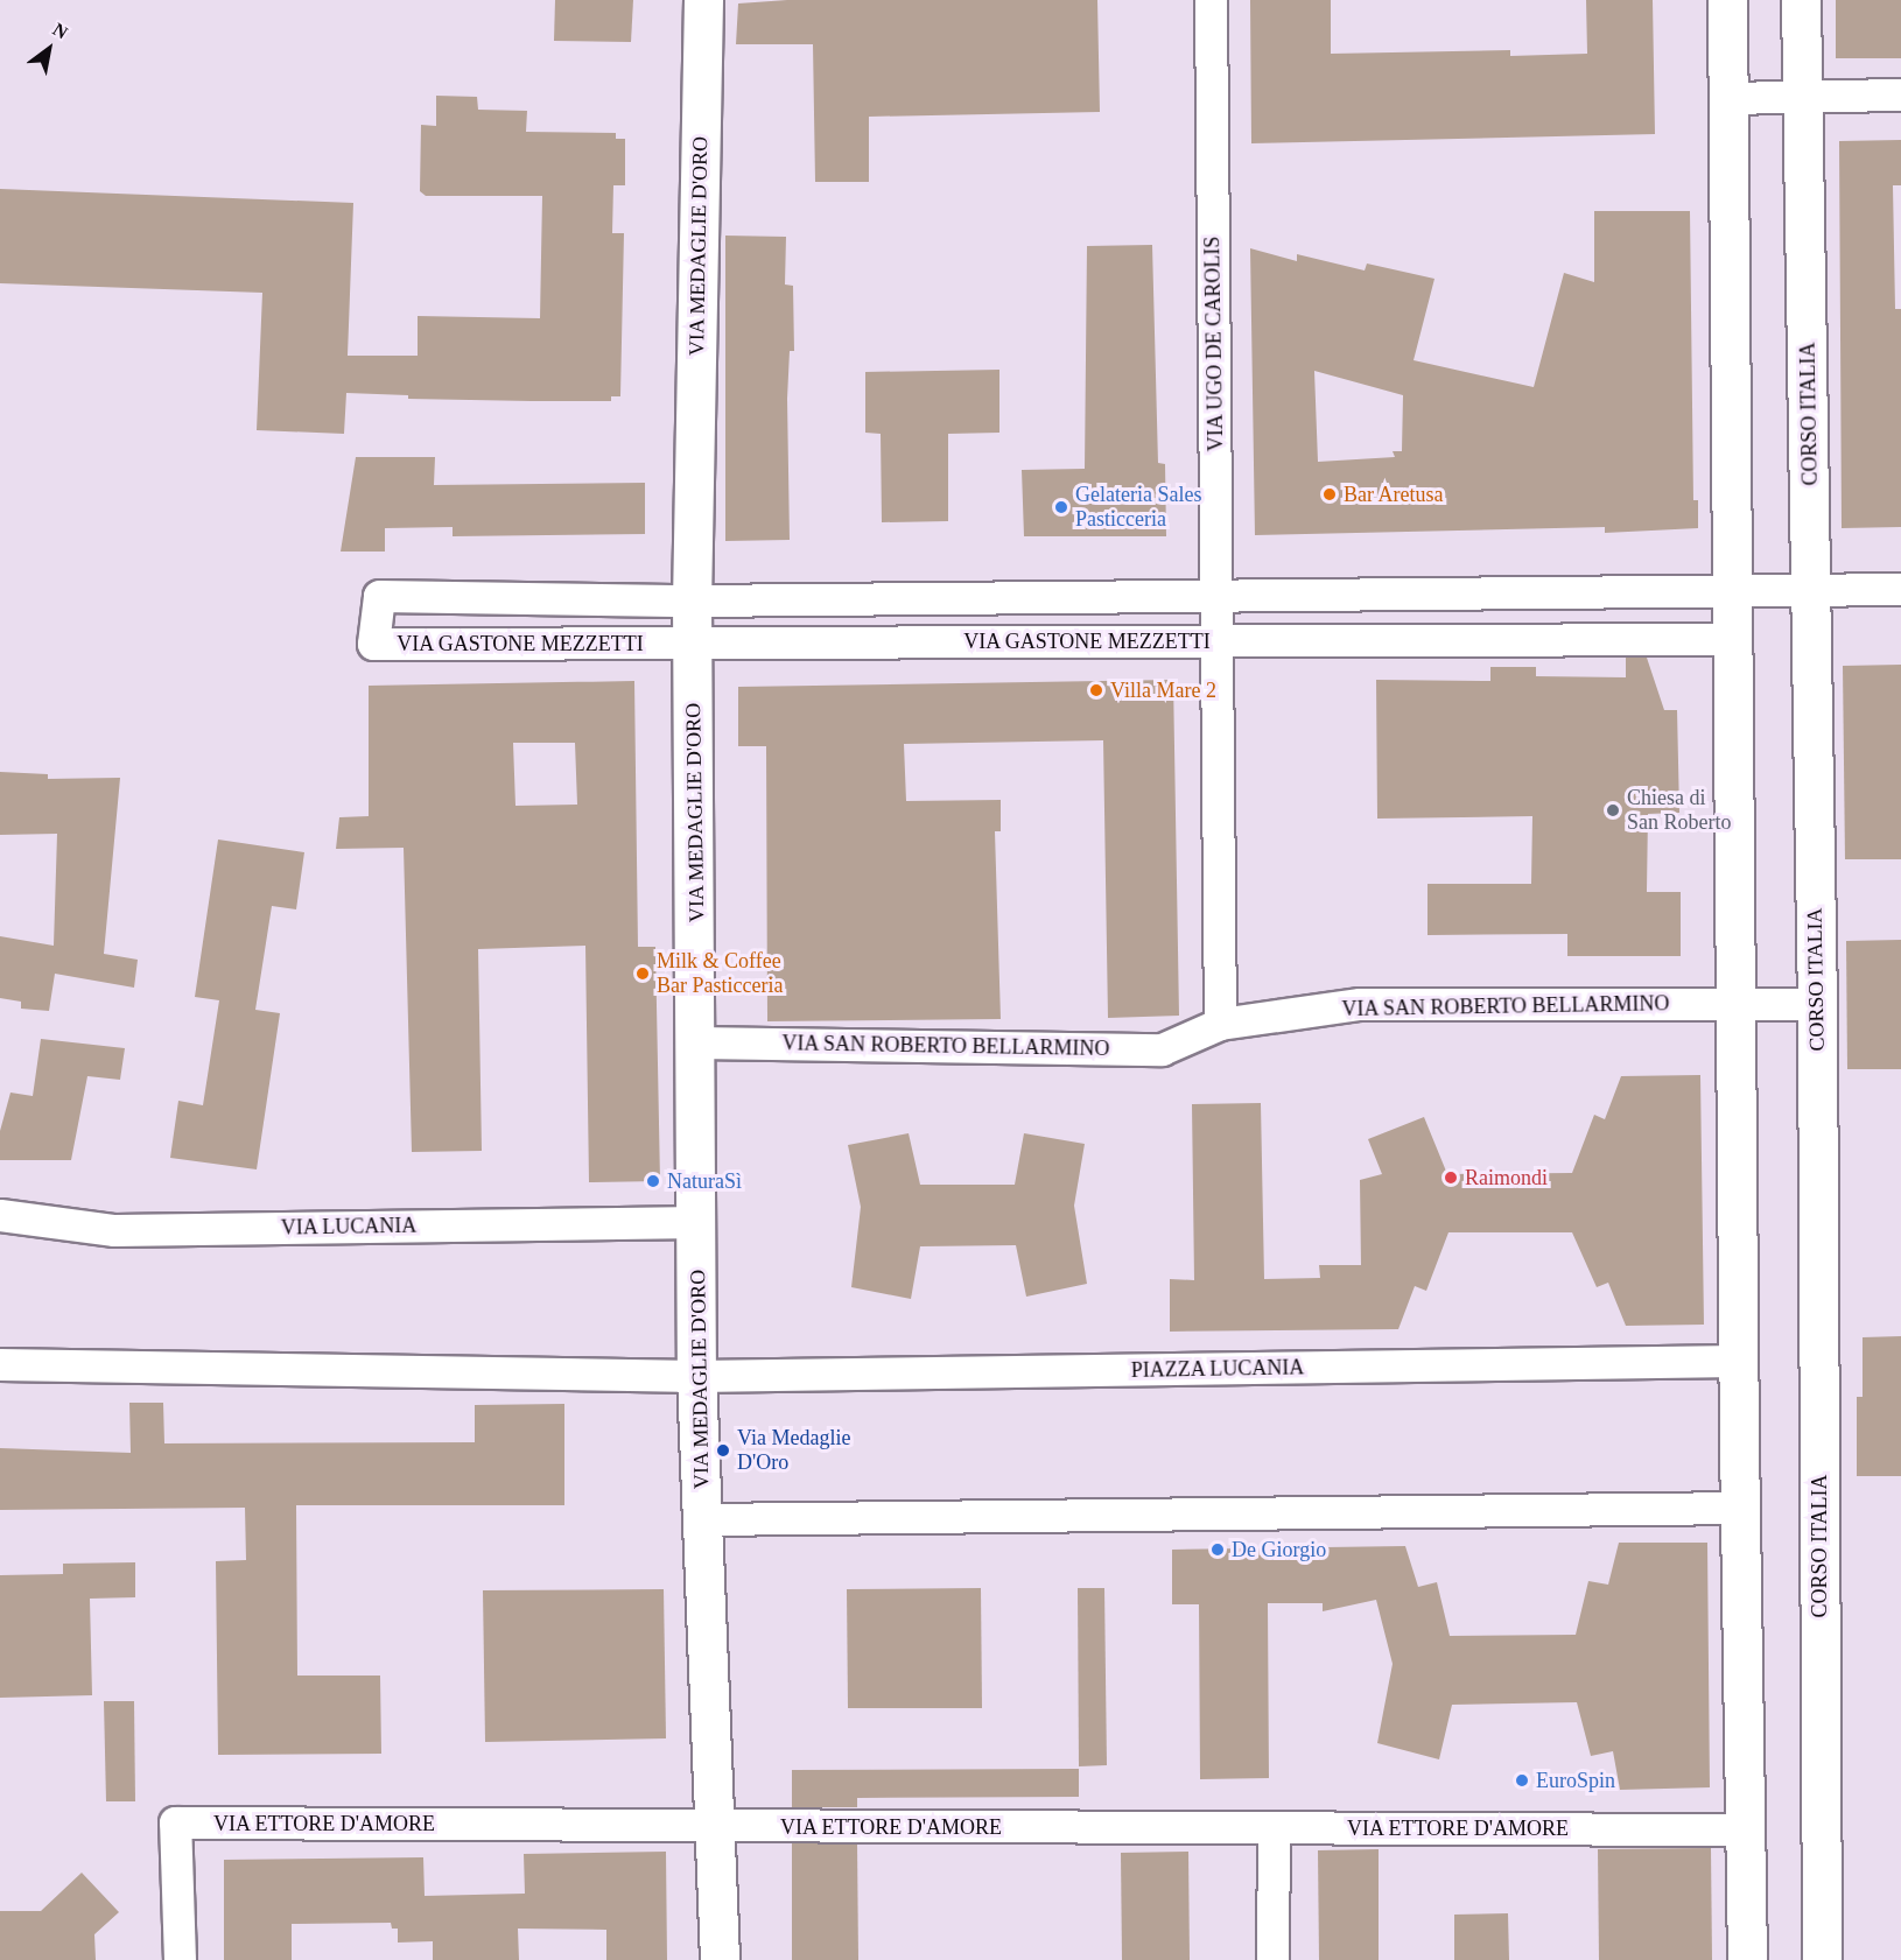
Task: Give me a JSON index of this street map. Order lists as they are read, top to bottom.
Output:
{
  "streets": {
    "street": [
      "VIA MEDAGLIE D'ORO",
      "VIA UGO DE CAROLIS",
      "CORSO ITALIA",
      "VIA GASTONE MEZZETTI",
      "VIA SAN ROBERTO BELLARMINO",
      "VIA LUCANIA",
      "PIAZZA LUCANIA",
      "VIA ETTORE D'AMORE"
    ]
  },
  "crossings": [
    ["VIA MEDAGLIE D'ORO", "VIA GASTONE MEZZETTI"],
    ["VIA MEDAGLIE D'ORO", "VIA SAN ROBERTO BELLARMINO"],
    ["VIA MEDAGLIE D'ORO", "VIA LUCANIA"],
    ["VIA MEDAGLIE D'ORO", "PIAZZA LUCANIA"],
    ["VIA MEDAGLIE D'ORO", "VIA ETTORE D'AMORE"],
    ["VIA UGO DE CAROLIS", "VIA GASTONE MEZZETTI"],
    ["VIA UGO DE CAROLIS", "VIA SAN ROBERTO BELLARMINO"],
    ["CORSO ITALIA", "VIA GASTONE MEZZETTI"],
    ["CORSO ITALIA", "VIA SAN ROBERTO BELLARMINO"]
  ],
  "places": [
    "Bar Aretusa",
    "Gelateria Sales Pasticceria",
    "Villa Mare 2",
    "Chiesa di San Roberto",
    "Milk & Coffee Bar Pasticceria",
    "Raimondi",
    "NaturaSì",
    "Via Medaglie D'Oro",
    "De Giorgio",
    "EuroSpin"
  ],
  "north": "top right"
}
